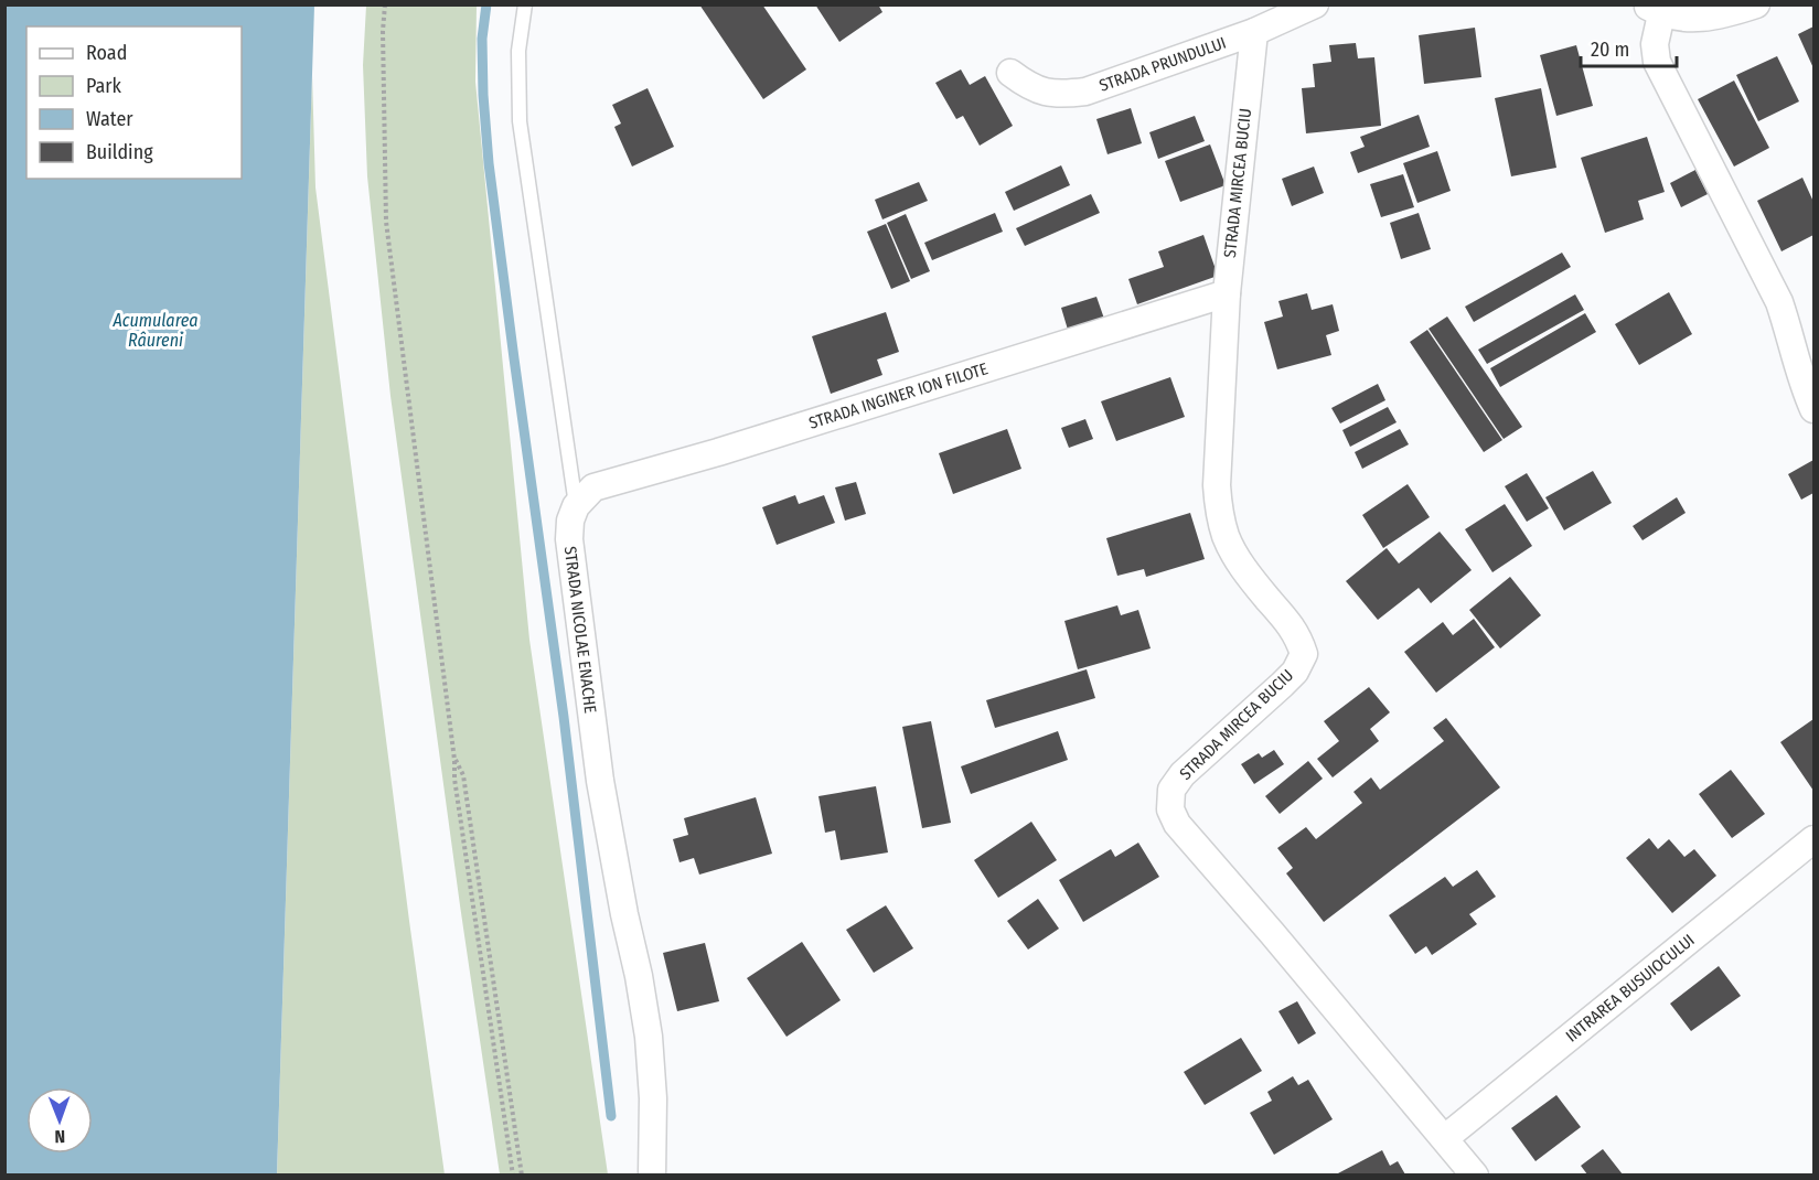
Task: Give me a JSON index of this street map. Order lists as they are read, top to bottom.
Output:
{
  "streets": {
    "street": [
      "STRADA PRUNDULUI",
      "STRADA MIRCEA BUCIU",
      "STRADA INGINER ION FILOTE",
      "STRADA NICOLAE ENACHE",
      "INTRAREA BUSUIOCULUI"
    ]
  },
  "crossings": [
    ["STRADA PRUNDULUI", "STRADA MIRCEA BUCIU"],
    ["STRADA MIRCEA BUCIU", "STRADA INGINER ION FILOTE"],
    ["STRADA MIRCEA BUCIU", "INTRAREA BUSUIOCULUI"],
    ["STRADA INGINER ION FILOTE", "STRADA NICOLAE ENACHE"]
  ],
  "water": ["Acumularea Râureni"],
  "legend": [
    "Road",
    "Park",
    "Water",
    "Building"
  ],
  "scale_bar": "20 m",
  "north": "bottom"
}
